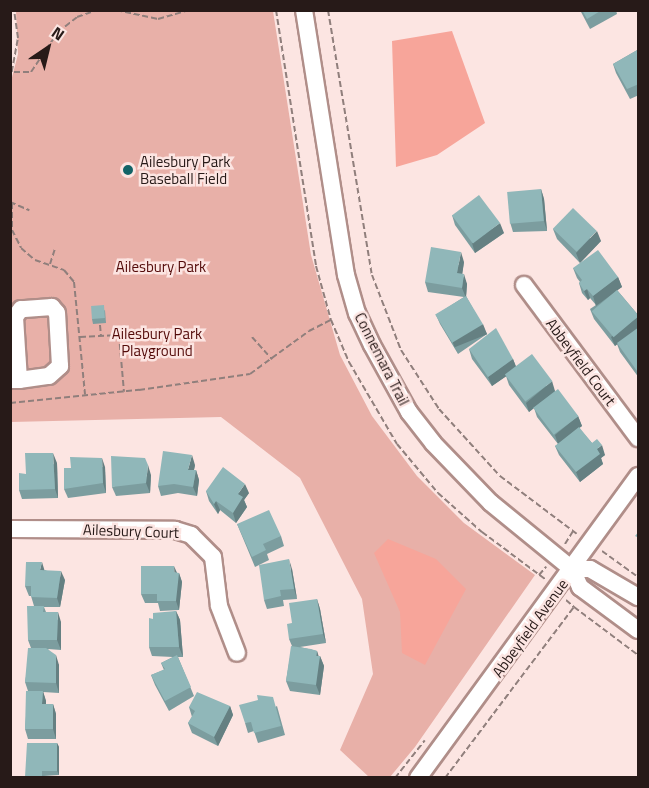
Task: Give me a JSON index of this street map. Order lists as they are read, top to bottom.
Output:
{
  "streets": {
    "street": [
      "Connemara Trail",
      "Abbeyfield Court",
      "Ailesbury Court",
      "Abbeyfield Avenue"
    ]
  },
  "crossings": [
    ["Connemara Trail", "Abbeyfield Avenue"]
  ],
  "parks": ["Ailesbury Park", "Ailesbury Park Playground"],
  "places": ["Ailesbury Park Baseball Field"],
  "north": "top right"
}
